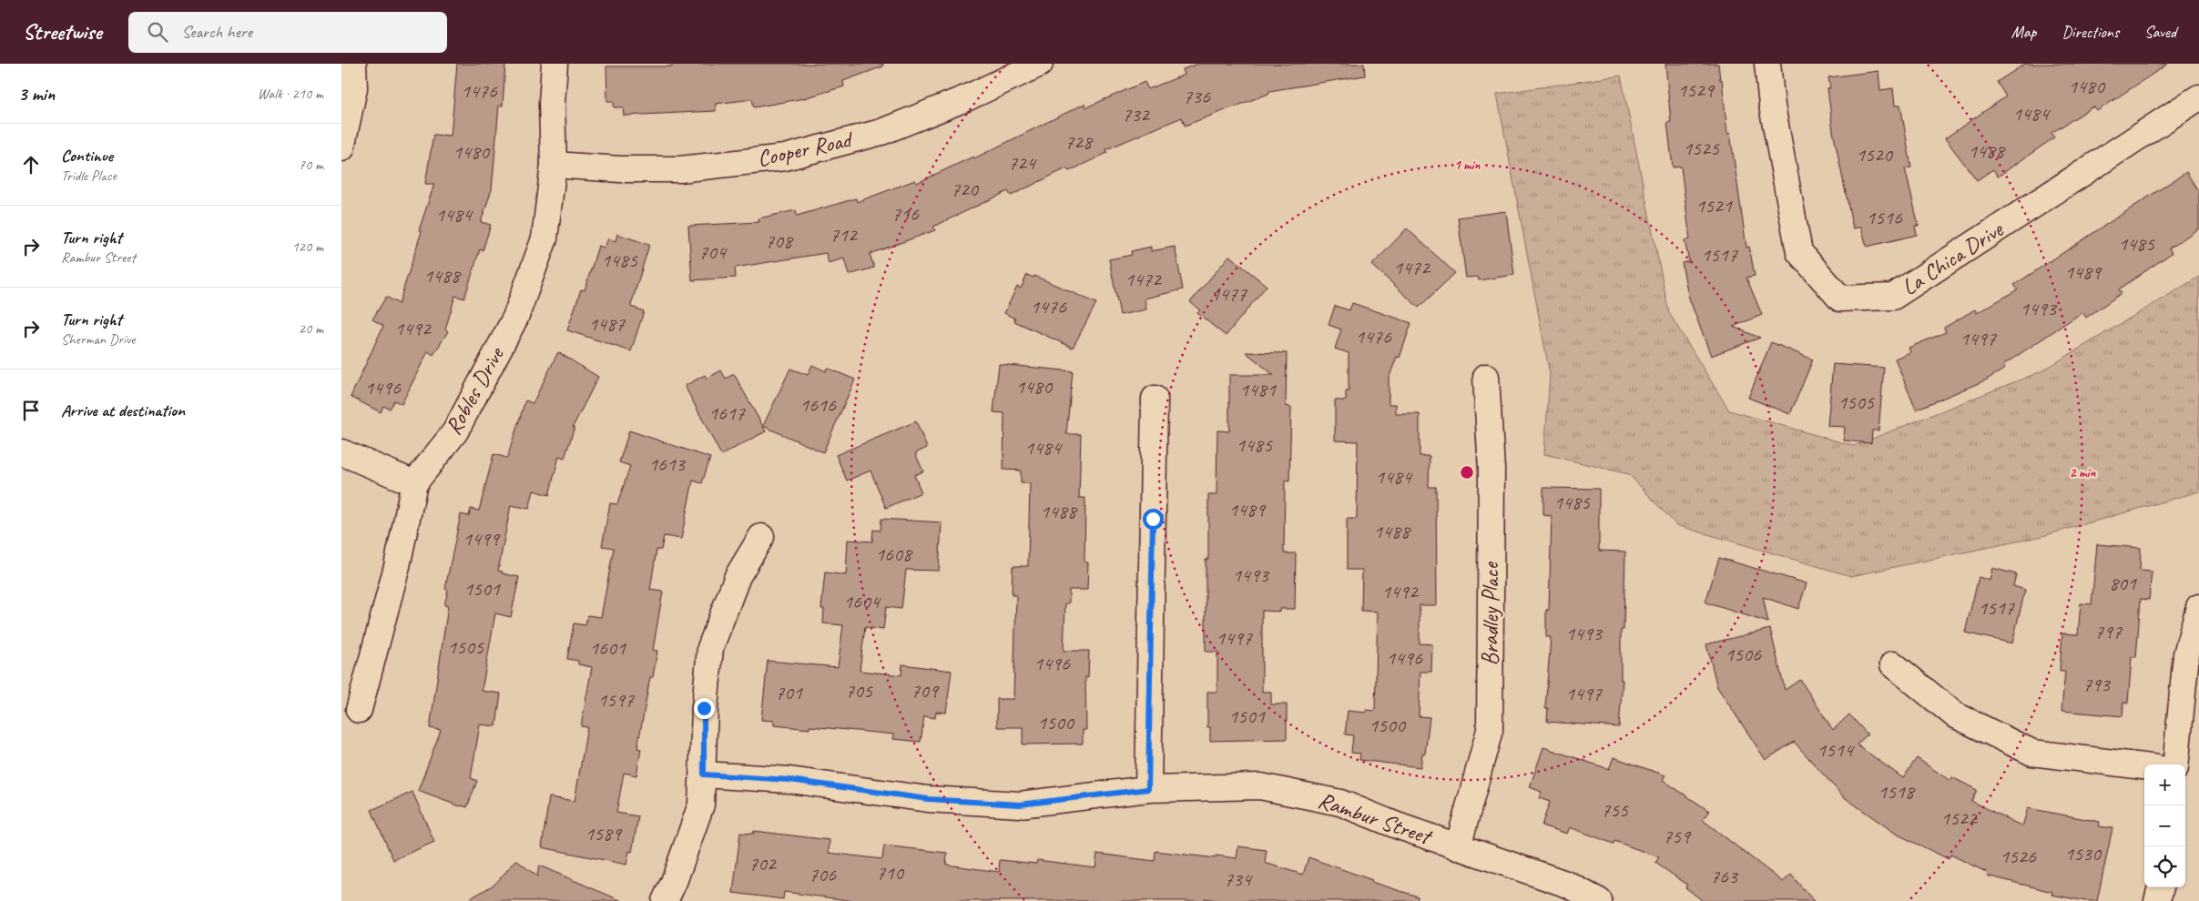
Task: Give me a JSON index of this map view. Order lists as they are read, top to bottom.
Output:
{
  "streets": {
    "street": [
      "Cooper Road",
      "La Chica Drive",
      "Robles Drive",
      "Bradley Place",
      "Rambur Street"
    ]
  },
  "crossings": [
    ["Cooper Road", "Robles Drive"],
    ["Bradley Place", "Rambur Street"]
  ],
  "house_numbers": [
    "1480",
    "1529",
    "1476",
    "736",
    "1484",
    "732",
    "728",
    "1525",
    "1488",
    "1480",
    "1520",
    "724",
    "720",
    "1521",
    "716",
    "1484",
    "1516",
    "712",
    "708",
    "1485",
    "704",
    "1517",
    "1485",
    "1472",
    "1489",
    "1488",
    "1472",
    "1477",
    "1476",
    "1493",
    "1487",
    "1492",
    "1476",
    "1497",
    "1480",
    "1496",
    "1481",
    "1505",
    "1616",
    "1617",
    "1485",
    "1484",
    "1613",
    "1484",
    "1485",
    "1489",
    "1488",
    "1488",
    "1499",
    "1608",
    "1493",
    "801",
    "1501",
    "1492",
    "1604",
    "1517",
    "797",
    "1493",
    "1497",
    "1505",
    "1601",
    "1506",
    "1496",
    "1496",
    "793",
    "705",
    "709",
    "701",
    "1497",
    "1597",
    "1501",
    "1500",
    "1500",
    "1514",
    "1518",
    "755",
    "1522",
    "1589",
    "759",
    "1530",
    "1526",
    "702",
    "710",
    "706",
    "763",
    "734"
  ],
  "page": {
    "header": "Streetwise",
    "search": "Search here",
    "nav": ["Map", "Directions", "Saved"],
    "heading": ["3 min", "Walk · 210 m"],
    "list": [
      ["Continue", "Tridle Place", "70 m"],
      ["Turn right", "Rambur Street", "120 m"],
      ["Turn right", "Sherman Drive", "20 m"],
      "Arrive at destination"
    ],
    "map_buttons": ["+", "−"]
  },
  "rings": ["1 min", "2 min"]
}
